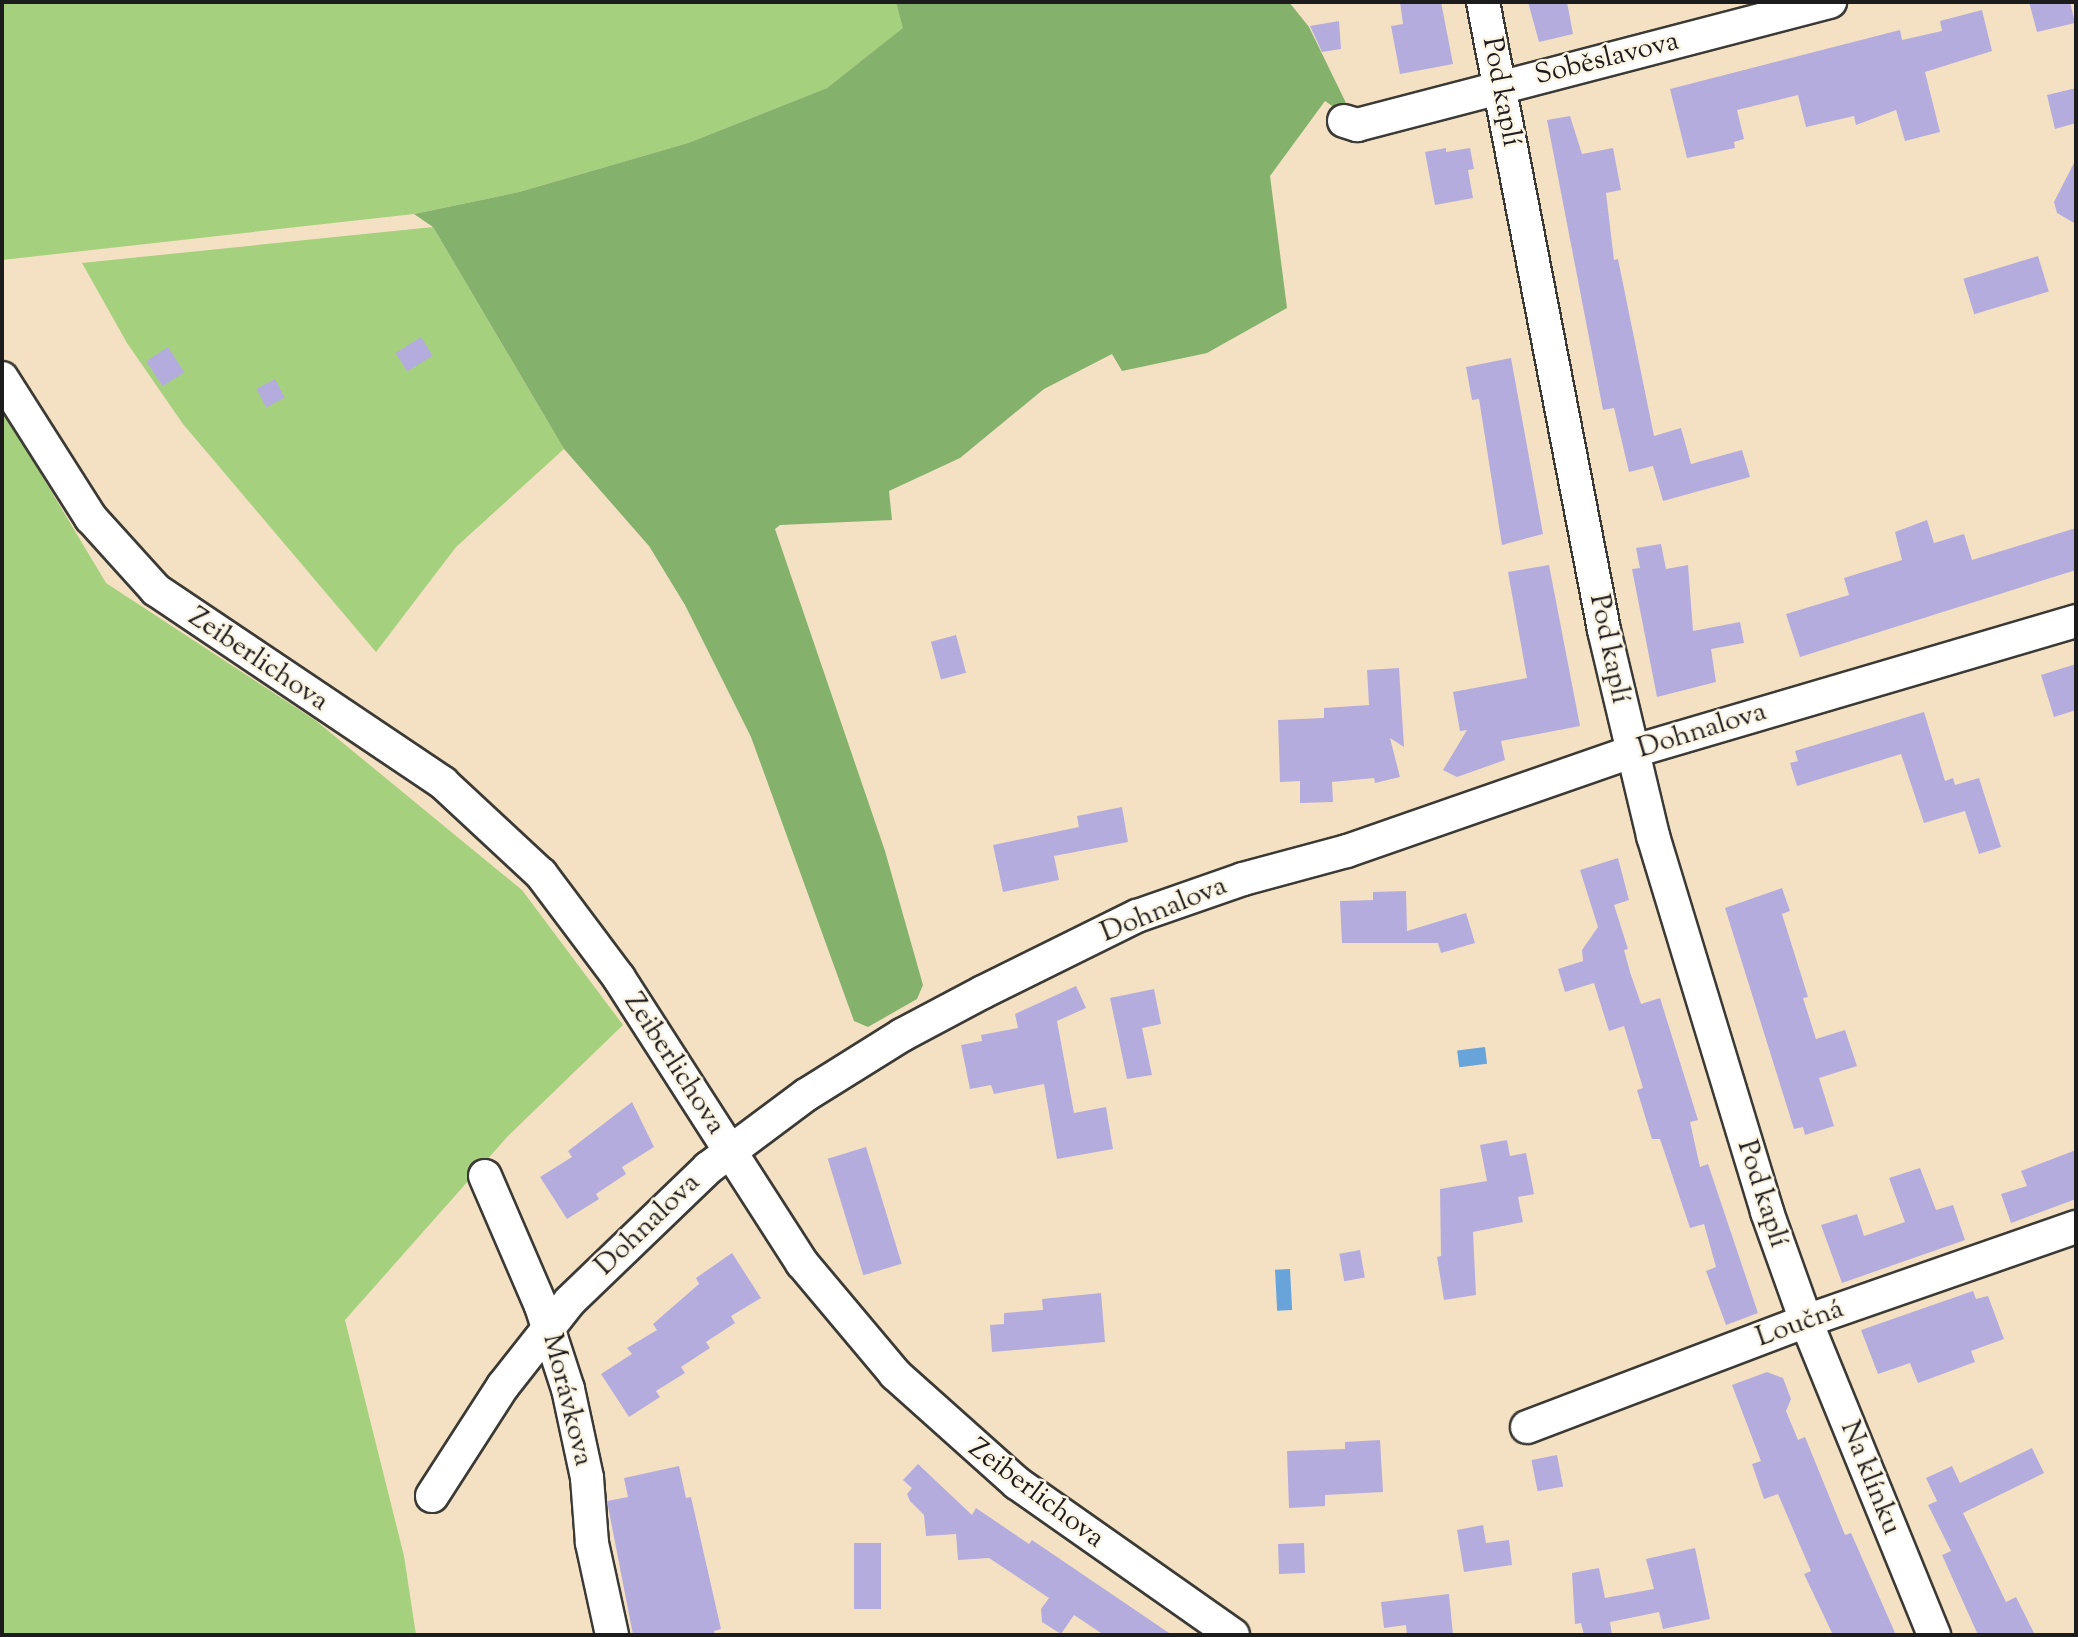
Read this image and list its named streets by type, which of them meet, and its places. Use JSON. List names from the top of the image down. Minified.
{"streets":{"street":["Soběslavova","Pod kaplí","Zeiberlichova","Dohnalova","Loučná","Morávkova","Na klínku"]},"crossings":[["Soběslavova","Pod kaplí"],["Pod kaplí","Dohnalova"],["Pod kaplí","Loučná"],["Pod kaplí","Na klínku"],["Zeiberlichova","Dohnalova"],["Dohnalova","Morávkova"],["Loučná","Na klínku"]]}
